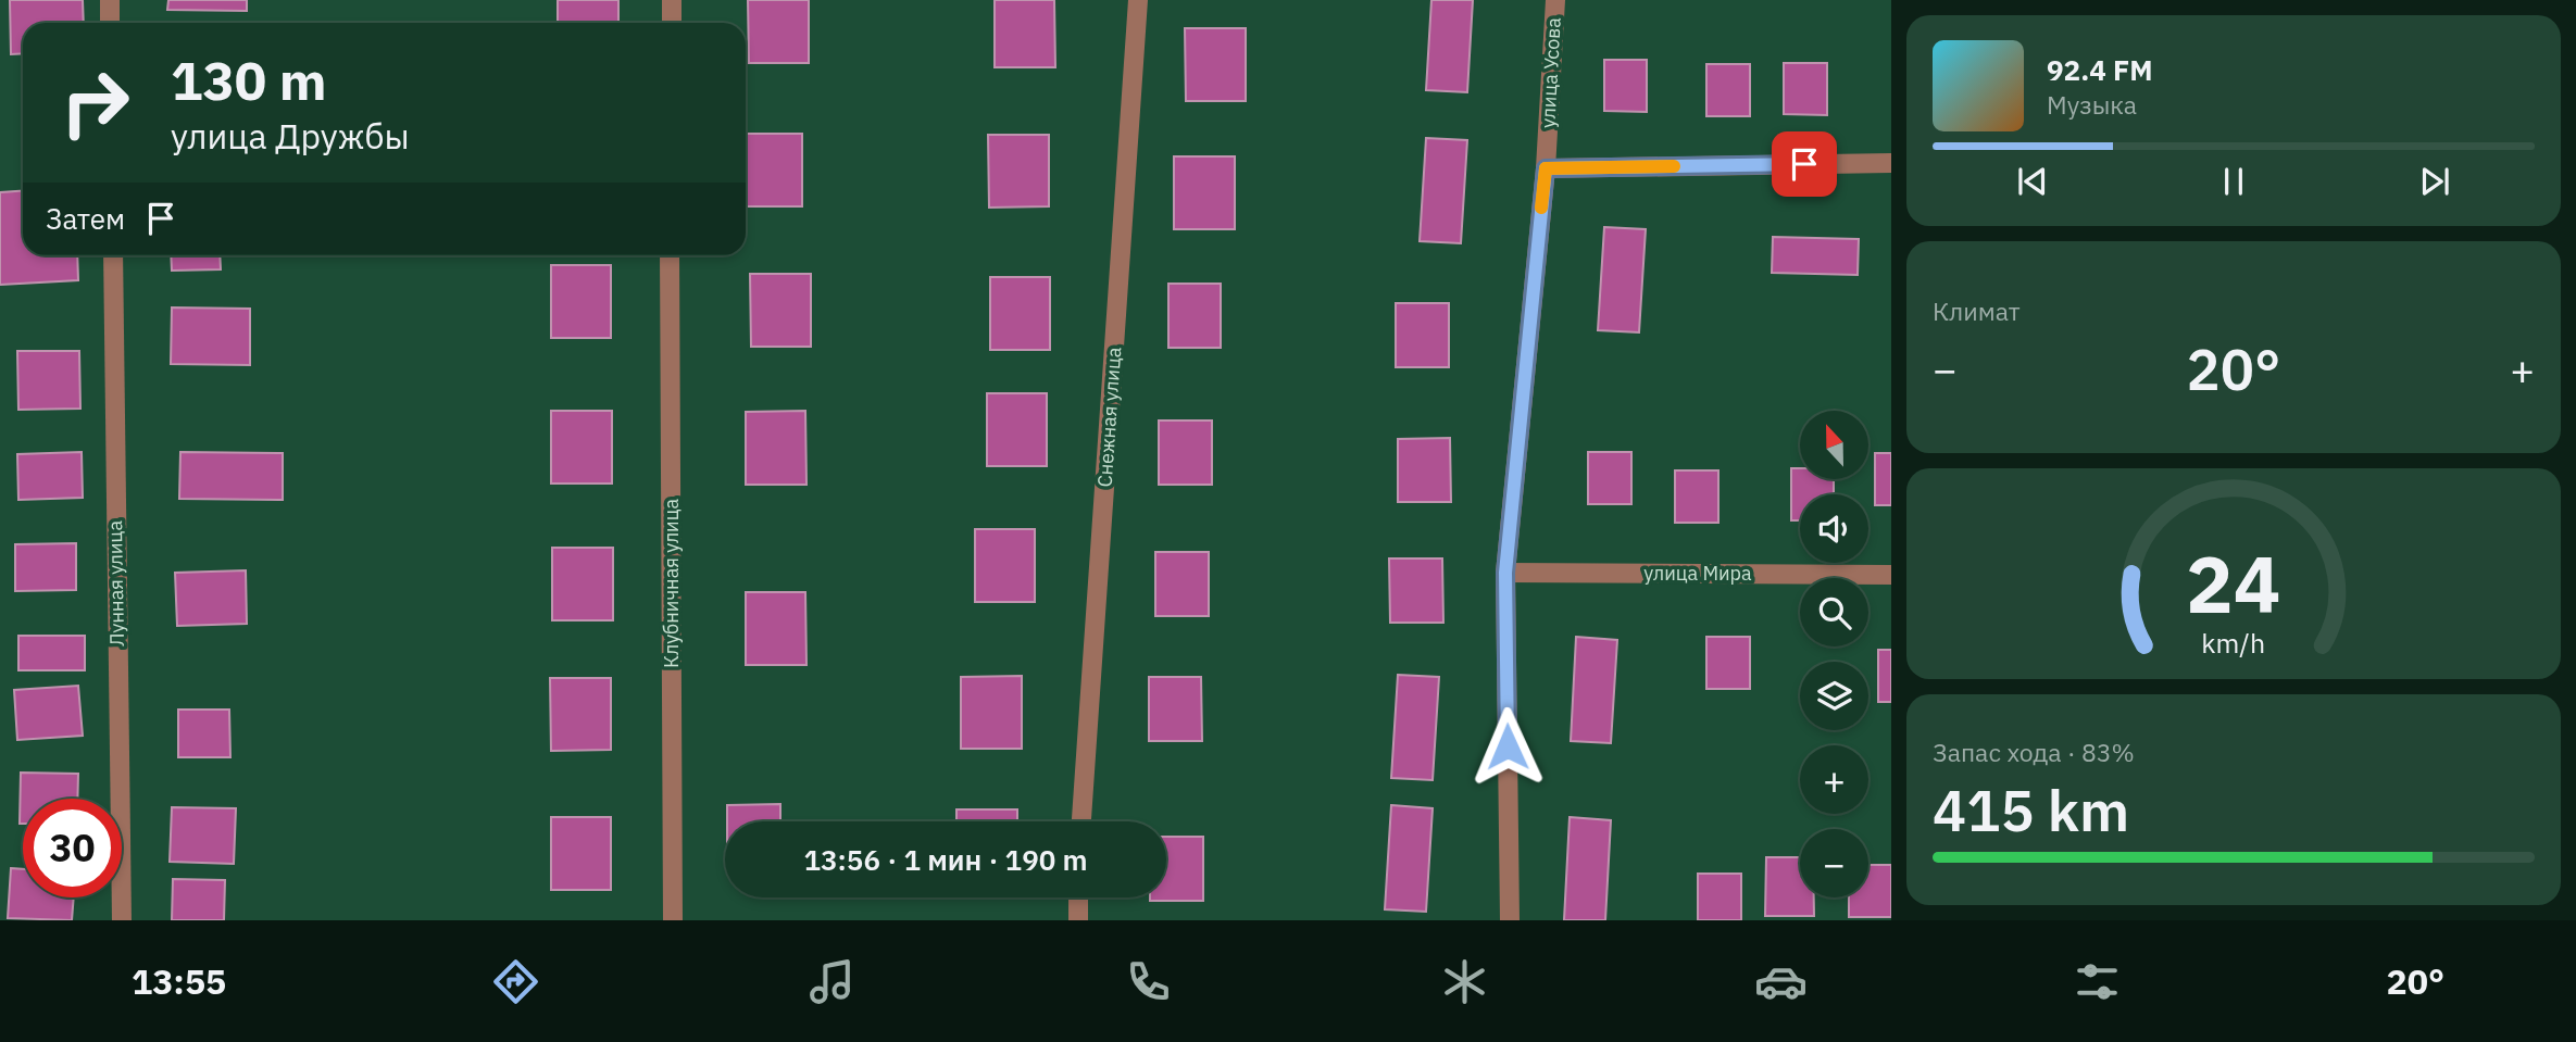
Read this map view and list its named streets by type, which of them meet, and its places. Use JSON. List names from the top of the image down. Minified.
{"streets":{"street":["улица Усова","Снежная улица","улица Мира","Лунная улица","Клубничная улица"]},"crossings":[["улица Усова","улица Мира"]],"north":"top","page":{"turn":["130 m","улица Дружбы"],"song":["92.4 FM","Музыка"],"then":"Затем","tile":["Климат",["Запас хода · 83%","415 km"]],"heat":["−","20°","+"],"map_buttons":["+","−"],"limit":"30","trip":"13:56 · 1 мин · 190 m","tabs":["13:55","20°"],"gauge":["24","km/h"]}}
